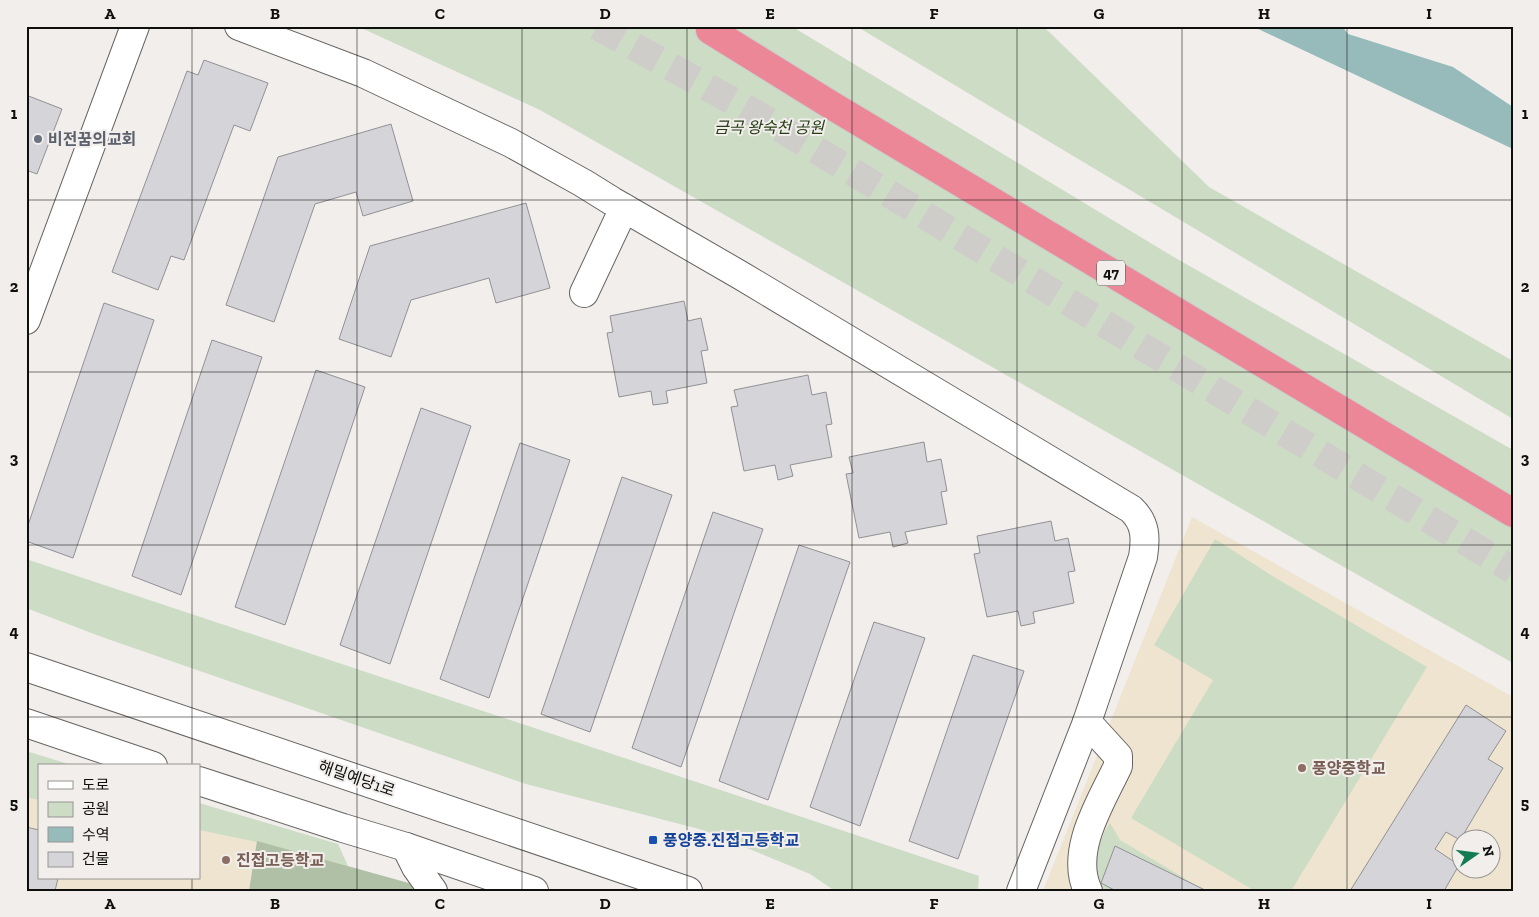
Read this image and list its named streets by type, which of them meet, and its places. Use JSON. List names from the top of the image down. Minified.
{"streets":{"highway":["47"],"street":["해밀예당1로"]},"parks":["금곡 왕숙천 공원"],"places":{"other":["비전꿈의교회","풍양중학교","진접고등학교"],"transit":["풍양중.진접고등학교"]},"legend":["도로","공원","수역","건물"],"north":"right","grid":{"columns":["A","B","C","D","E","F","G","H","I"],"rows":["1","2","3","4","5"]}}
